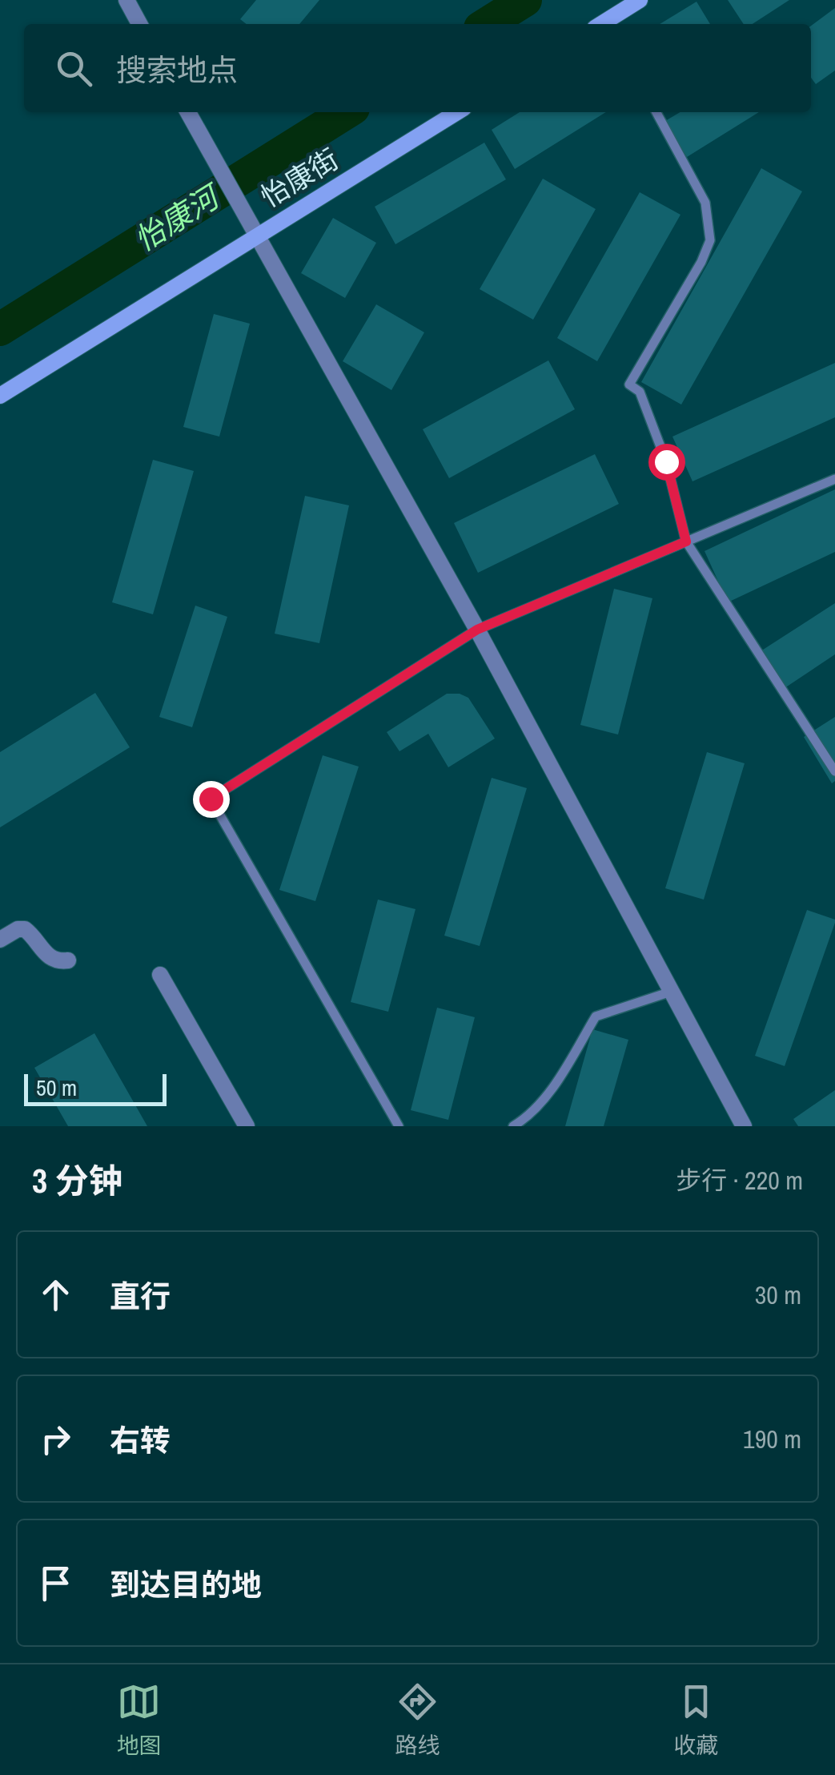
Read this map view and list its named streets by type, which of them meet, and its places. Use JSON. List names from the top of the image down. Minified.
{"streets":{"street":["怡康街"]},"water":["怡康河"],"scale_bar":"50 m","page":{"search":"搜索地点","scale":"50 m","heading":["3 分钟","步行 · 220 m"],"list":[["直行","30 m"],["右转","190 m"],"到达目的地"],"nav":["地图","路线","收藏"]}}
